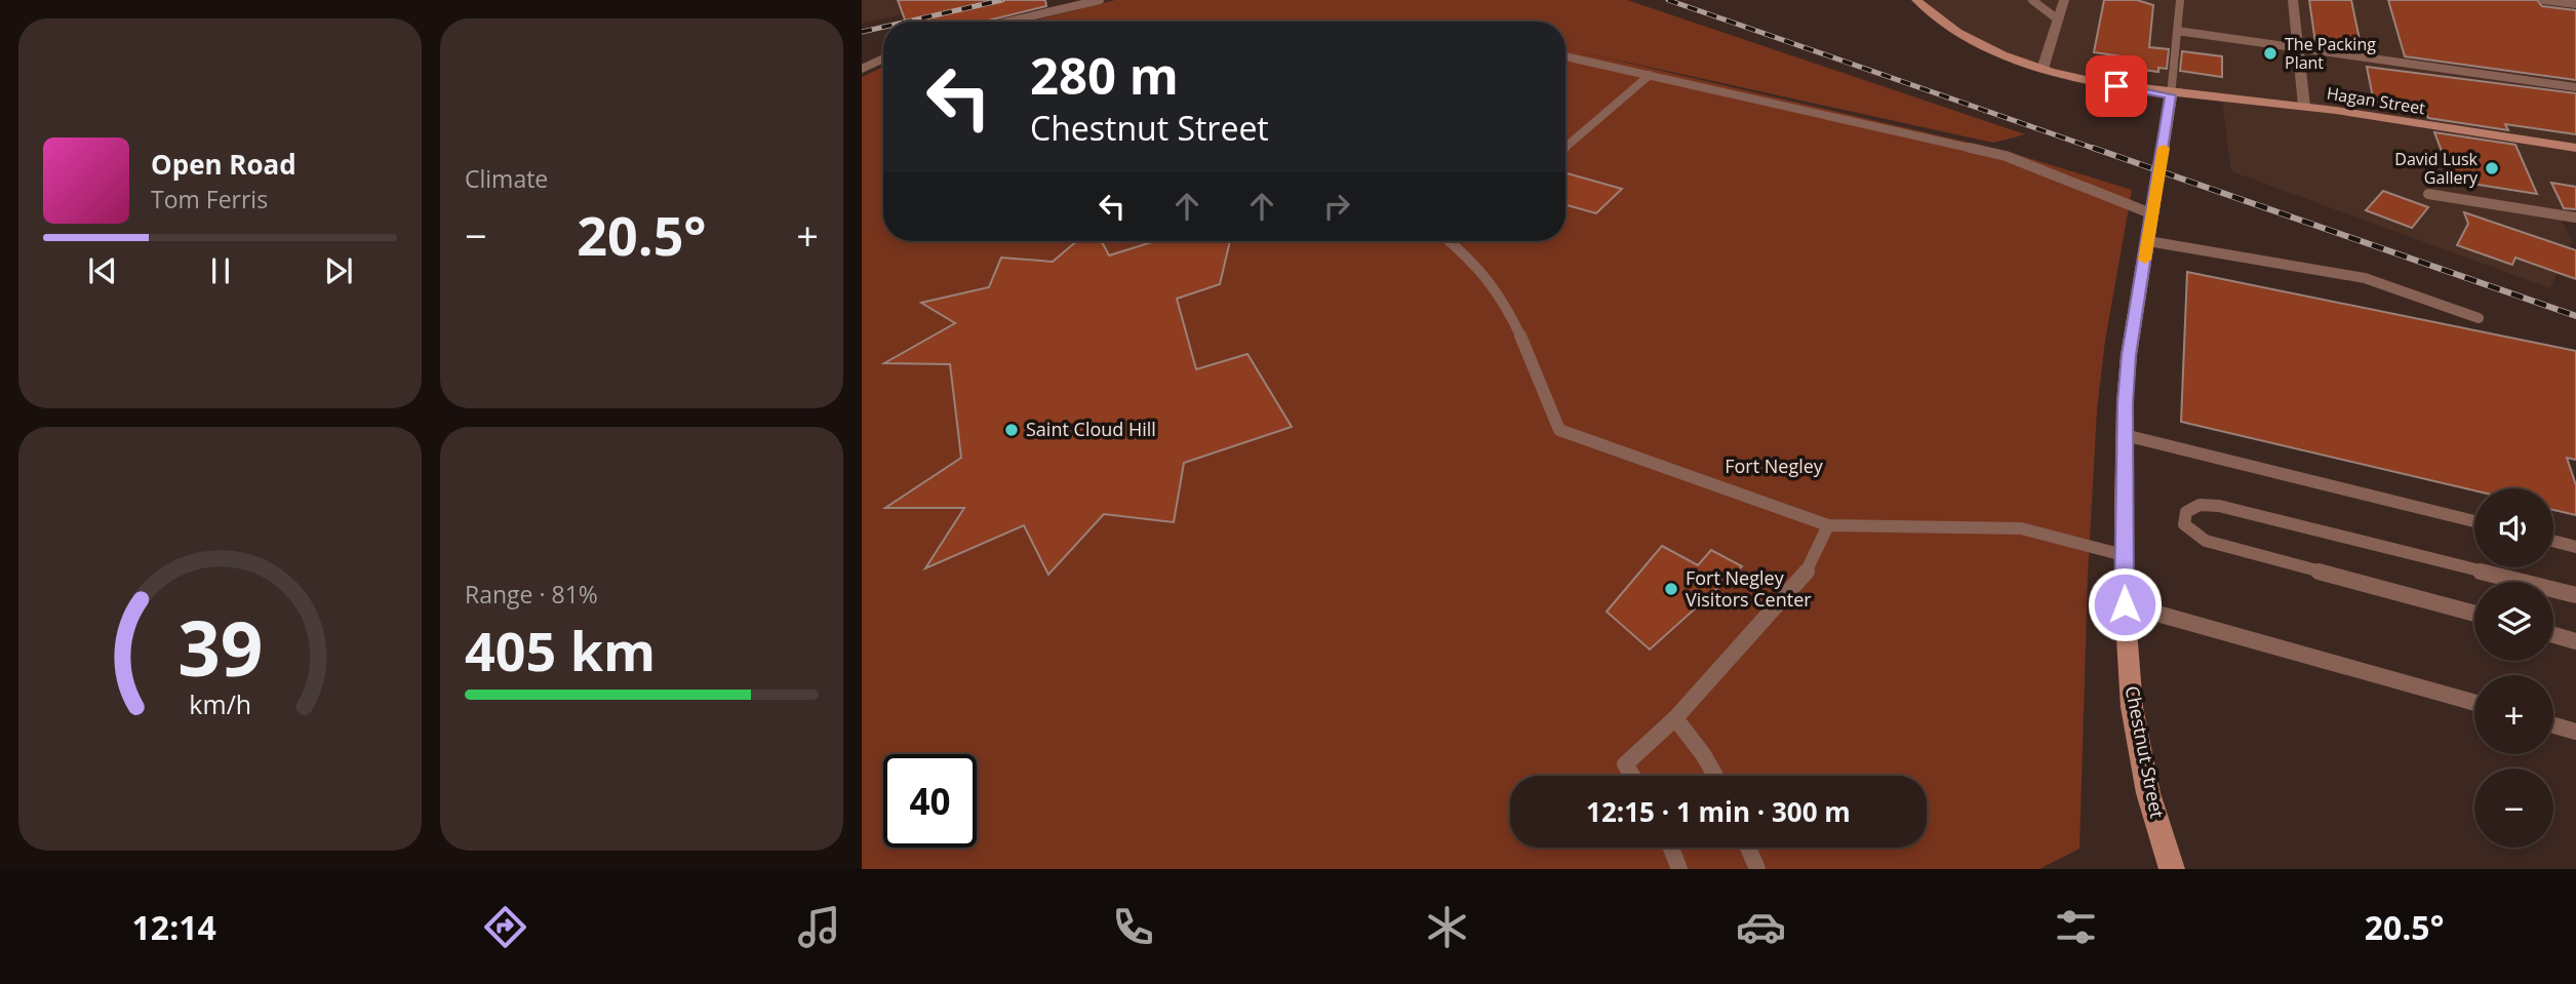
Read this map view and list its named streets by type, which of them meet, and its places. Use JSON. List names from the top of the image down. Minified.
{"streets":{"street":["Hagan Street","Chestnut Street"]},"crossings":[["Hagan Street","Chestnut Street"]],"parks":["Fort Negley"],"places":["The Packing Plant","David Lusk Gallery","Saint Cloud Hill","Fort Negley Visitors Center"],"page":{"tile":["Climate",["Range · 81%","405 km"]],"turn":["280 m","Chestnut Street"],"song":["Open Road","Tom Ferris"],"heat":["−","20.5°","+"],"map_buttons":["+","−"],"limit":"40","trip":"12:15 · 1 min · 300 m","tabs":["12:14","20.5°"],"gauge":["39","km/h"]}}
